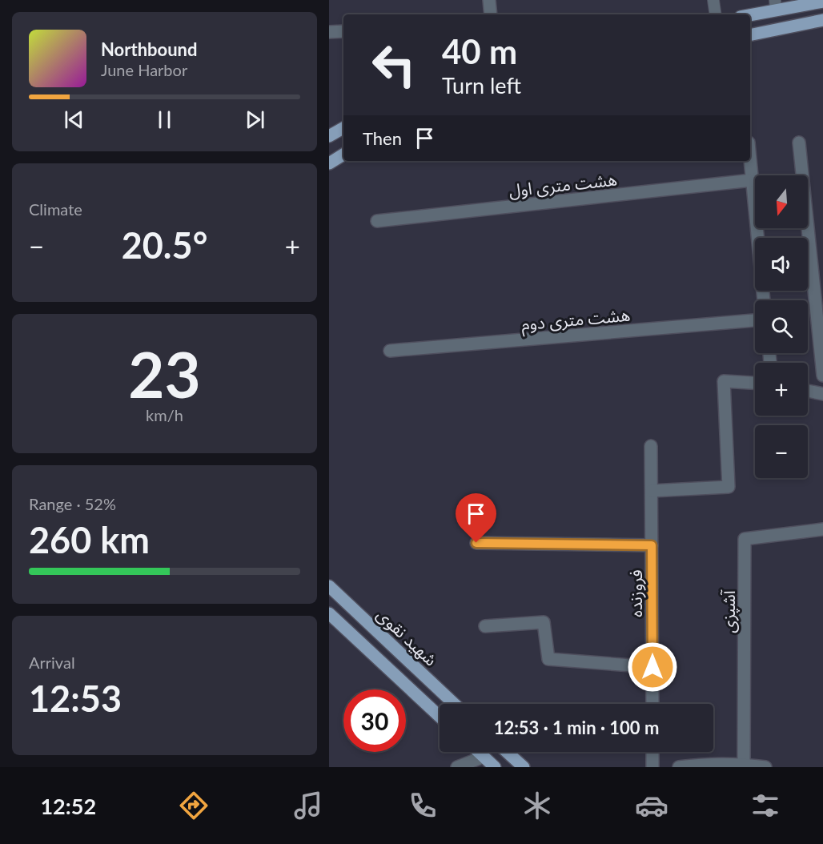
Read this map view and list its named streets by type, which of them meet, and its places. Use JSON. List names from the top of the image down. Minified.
{"streets":{"main road":["شهید نقوی"],"street":["هشت متری اول","هشت متری دوم","فروزنده","آشپزی"]},"north":"bottom","page":{"turn":["40 m","Turn left"],"song":["Northbound","June Harbor"],"then":"Then","tile":["Climate",["23","km/h"],["Range · 52%","260 km"],["Arrival","12:53"]],"map_buttons":["+","−"],"heat":["−","20.5°","+"],"limit":"30","trip":"12:53 · 1 min · 100 m","tabs":"12:52"}}
